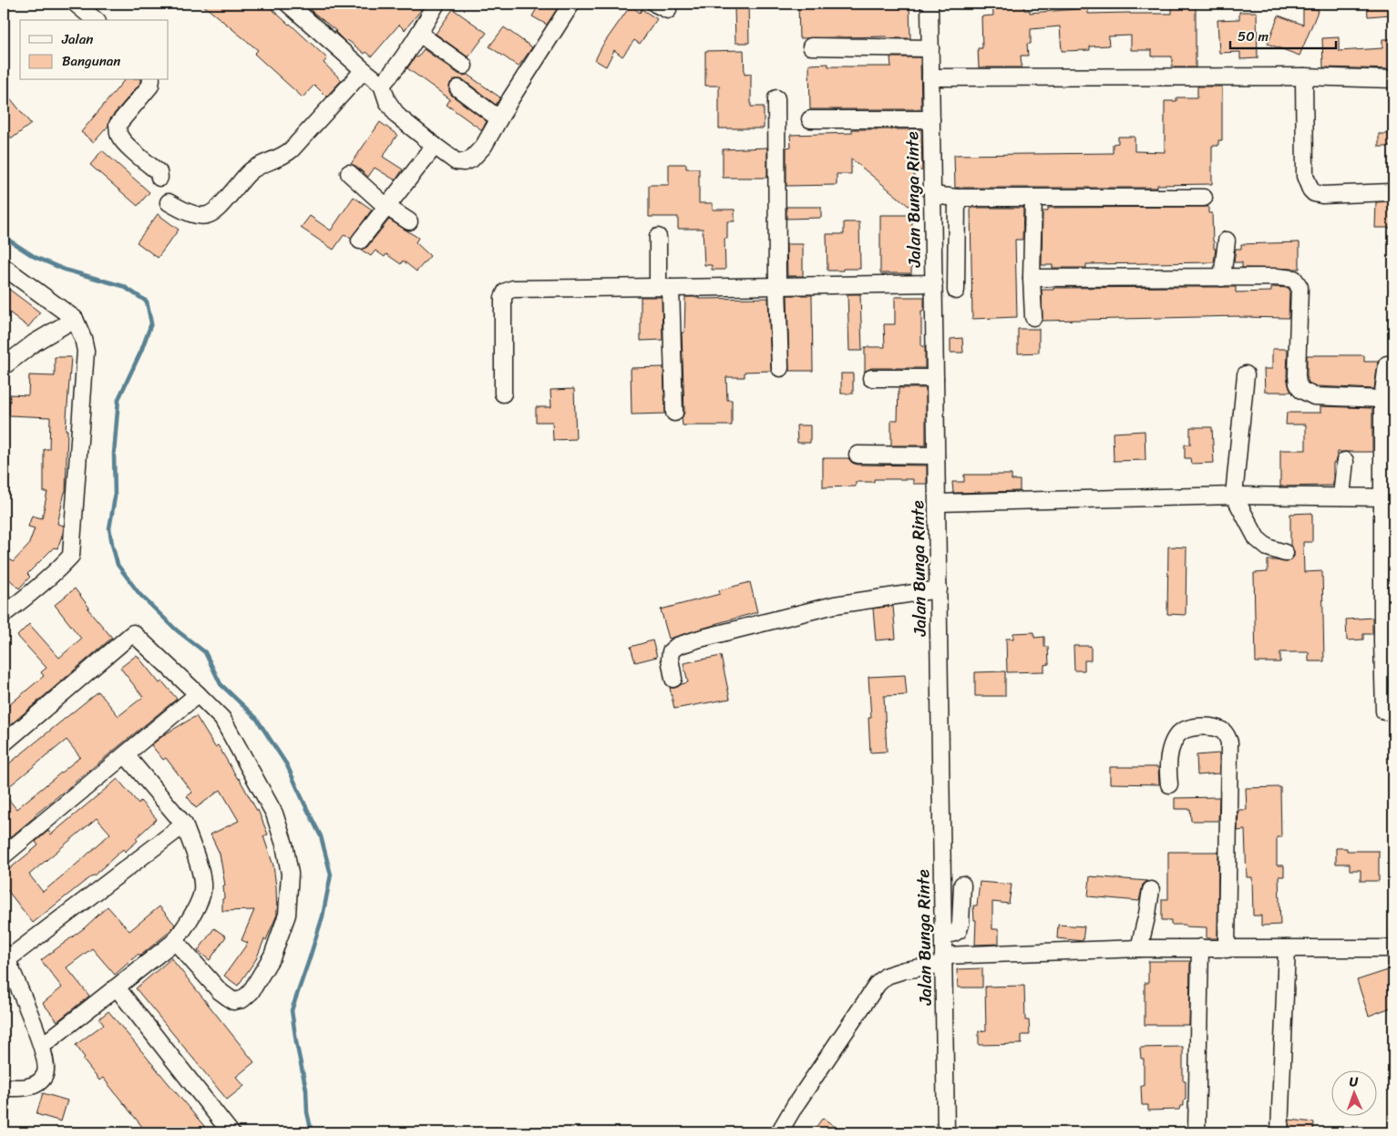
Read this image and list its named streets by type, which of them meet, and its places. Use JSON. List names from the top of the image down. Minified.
{"streets":{"street":["Jalan Bunga Rinte"]},"legend":["Jalan","Bangunan"],"scale_bar":"50 m","north":"top"}
